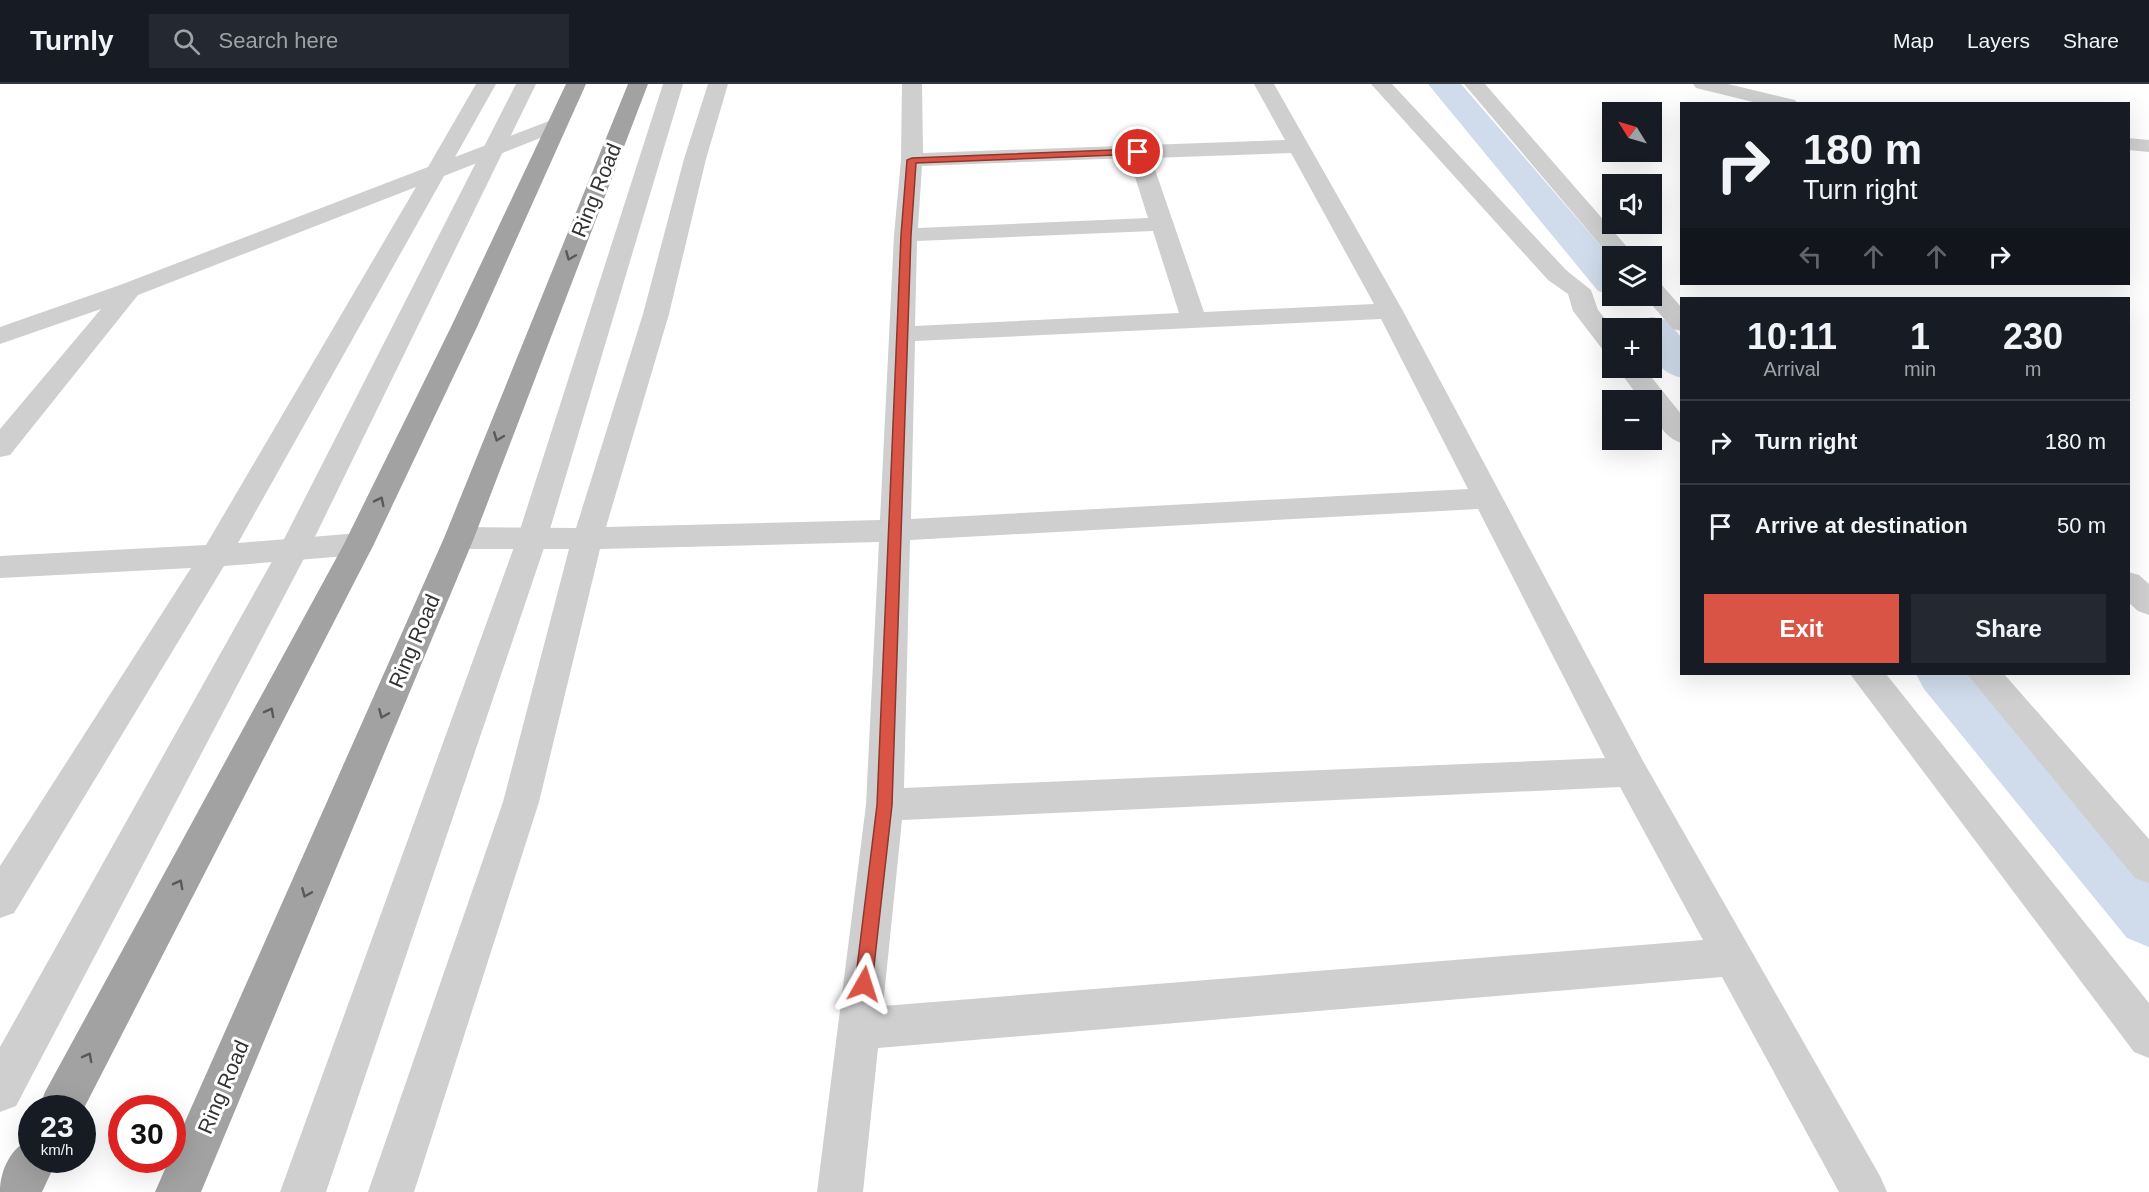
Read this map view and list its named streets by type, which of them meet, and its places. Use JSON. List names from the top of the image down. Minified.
{"streets":{"highway":["Ring Road"]},"north":"top left","page":{"header":"Turnly","search":"Search here","nav":["Map","Layers","Share"],"map_buttons":["+","−"],"turn":["180 m","Turn right"],"eta":["10:11","Arrival","1","min","230","m"],"list":[{"name":"Turn right","value":"180 m"},{"name":"Arrive at destination","value":"50 m"}],"buttons":["Exit","Share"],"speed":"23 km/h","limit":"30"}}
